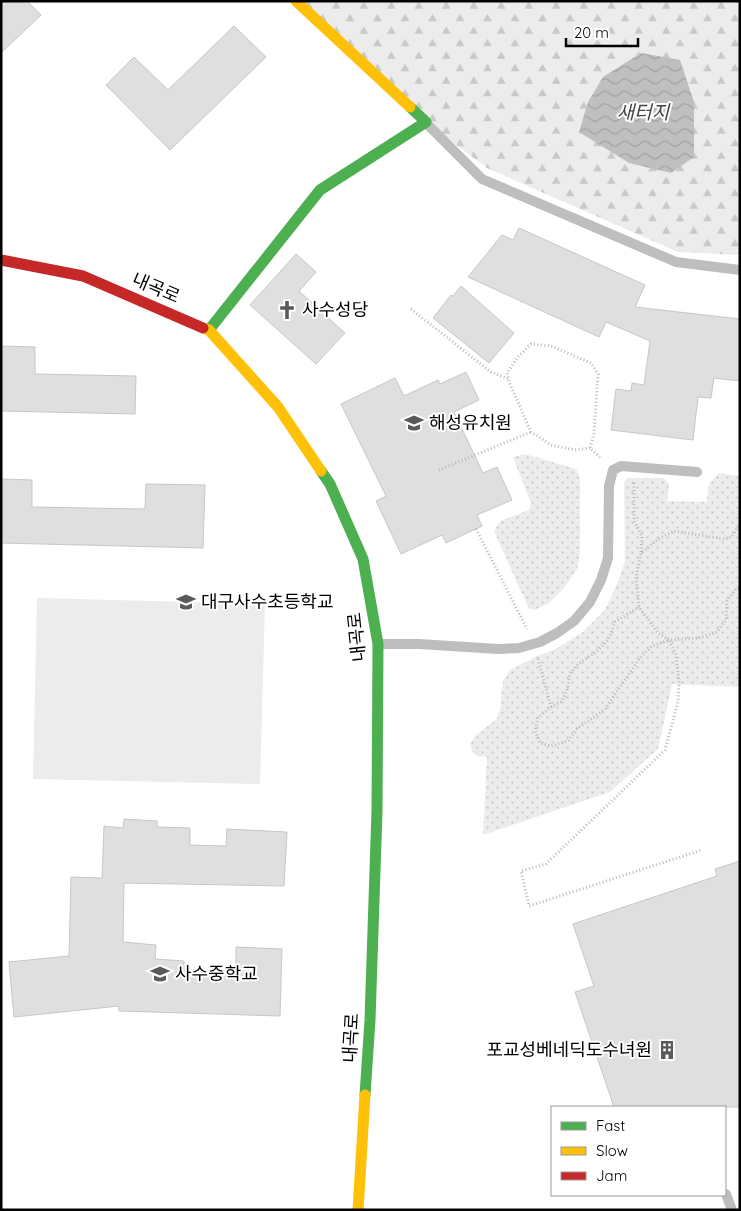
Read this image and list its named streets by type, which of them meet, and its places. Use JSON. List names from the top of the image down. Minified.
{"streets":{"main road":["내곡로"]},"water":["새터지"],"places":{"church":["사수성당"],"school or university":["해성유치원","대구사수초등학교","사수중학교"],"building":["포교성베네딕도수녀원"]},"legend":["Fast","Slow","Jam"],"scale_bar":"20 m"}
